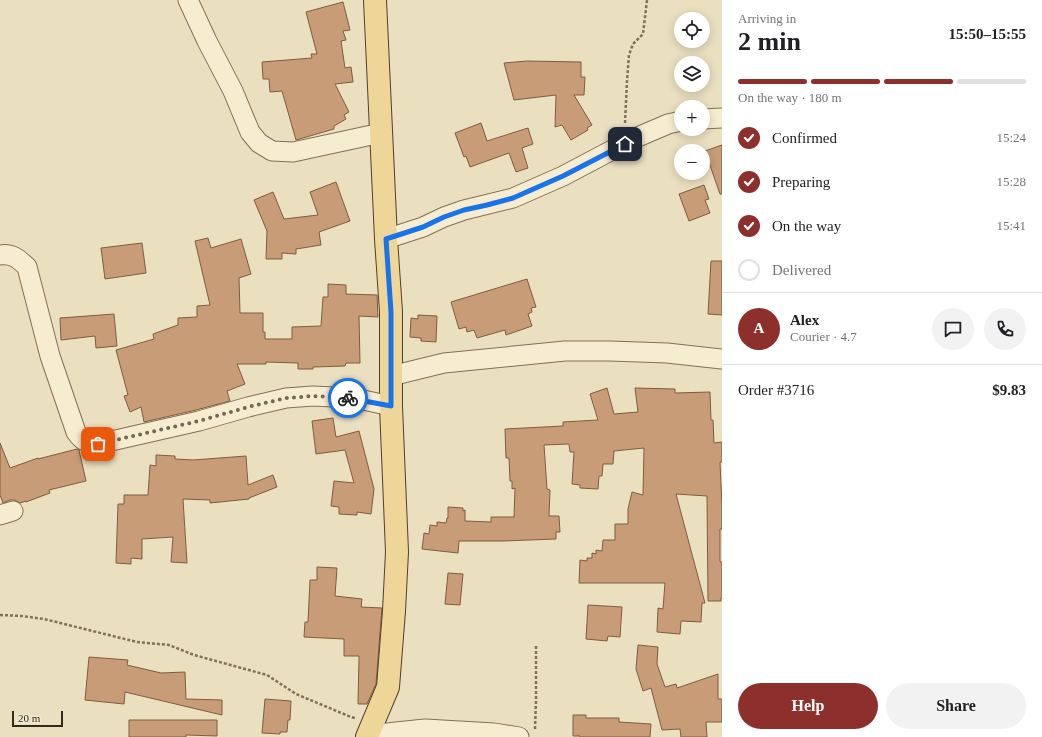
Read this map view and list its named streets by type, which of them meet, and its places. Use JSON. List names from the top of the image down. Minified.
{"scale_bar":"20 m","page":{"heading":["2 min","Arriving in","15:50–15:55"],"panel":["Alex","Courier · 4.7","Order #3716","$9.83"],"map_buttons":["+","−"],"bar":"On the way · 180 m","list":[["Confirmed","15:24"],["Preparing","15:28"],["On the way","15:41"],"Delivered"],"round":"A","buttons":["Help","Share"],"scale":"20 m"}}
